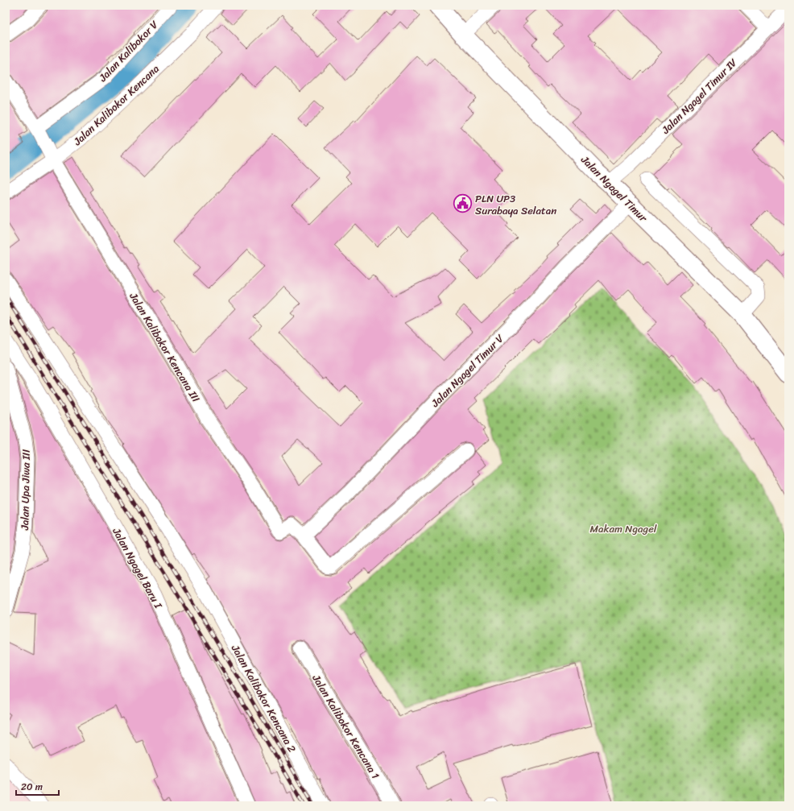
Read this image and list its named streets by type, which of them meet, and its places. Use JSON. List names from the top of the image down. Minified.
{"streets":{"street":["Jalan Kalibokor V","Jalan Ngagel Timur IV","Jalan Kalibokor Kencana","Jalan Ngagel Timur","Jalan Kalibokor Kencana III","Jalan Ngagel Timur V","Jalan Upa Jiwa III","Jalan Ngagel Baru I","Jalan Kalibokor Kencana 2","Jalan Kalibokor Kencana 1"]},"crossings":[["Jalan Kalibokor V","Jalan Kalibokor Kencana III"],["Jalan Ngagel Timur IV","Jalan Ngagel Timur"],["Jalan Kalibokor Kencana","Jalan Kalibokor Kencana III"],["Jalan Ngagel Timur","Jalan Ngagel Timur V"],["Jalan Kalibokor Kencana III","Jalan Ngagel Timur V"]],"parks":["Makam Ngagel"],"places":{"public building":["PLN UP3 Surabaya Selatan"]},"scale_bar":"20 m"}
